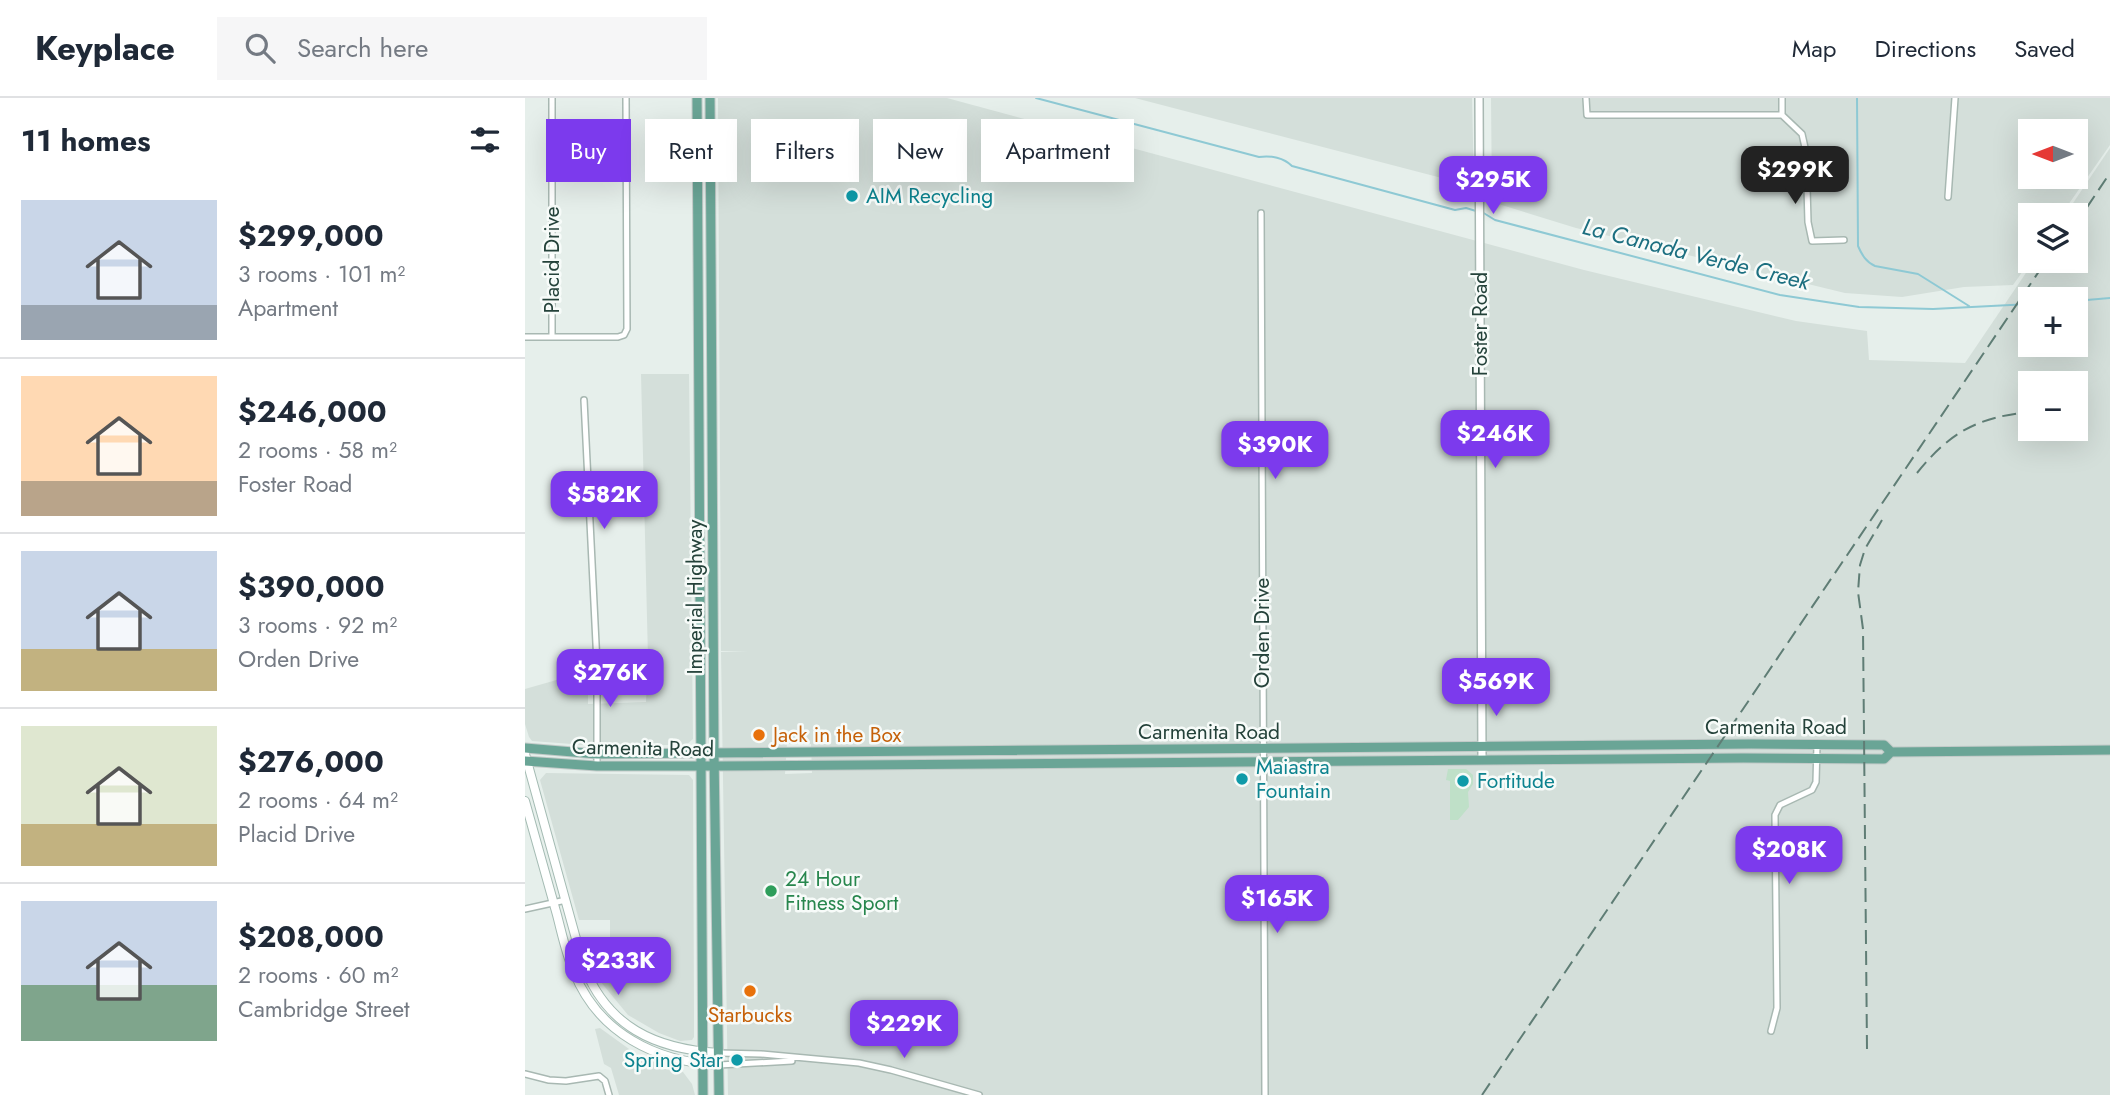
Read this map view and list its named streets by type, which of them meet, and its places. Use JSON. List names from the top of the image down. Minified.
{"streets":{"main road":["Imperial Highway","Carmenita Road"],"street":["Placid Drive","Foster Road","Orden Drive"]},"crossings":[["Foster Road","Carmenita Road"],["Imperial Highway","Carmenita Road"],["Orden Drive","Carmenita Road"]],"water":["La Canada Verde Creek"],"places":["AIM Recycling","Jack in the Box","Maiastra Fountain","Fortitude","24 Hour Fitness Sport","Starbucks","Spring Star"],"north":"left","page":{"header":"Keyplace","search":"Search here","nav":["Map","Directions","Saved"],"heading":"11 homes","map_buttons":["+","−"],"chip":["Buy","Rent","Filters","New","Apartment"],"price":["$299K","$295K","$246K","$390K","$582K","$276K","$569K","$208K","$165K","$233K","$229K"],"list":[{"name":"$299,000","note":"3 rooms · 101 m² · Apartment"},{"name":"$246,000","note":"2 rooms · 58 m² · Foster Road"},{"name":"$390,000","note":"3 rooms · 92 m² · Orden Drive"},{"name":"$276,000","note":"2 rooms · 64 m² · Placid Drive"},{"name":"$208,000","note":"2 rooms · 60 m² · Cambridge Street"}]}}
